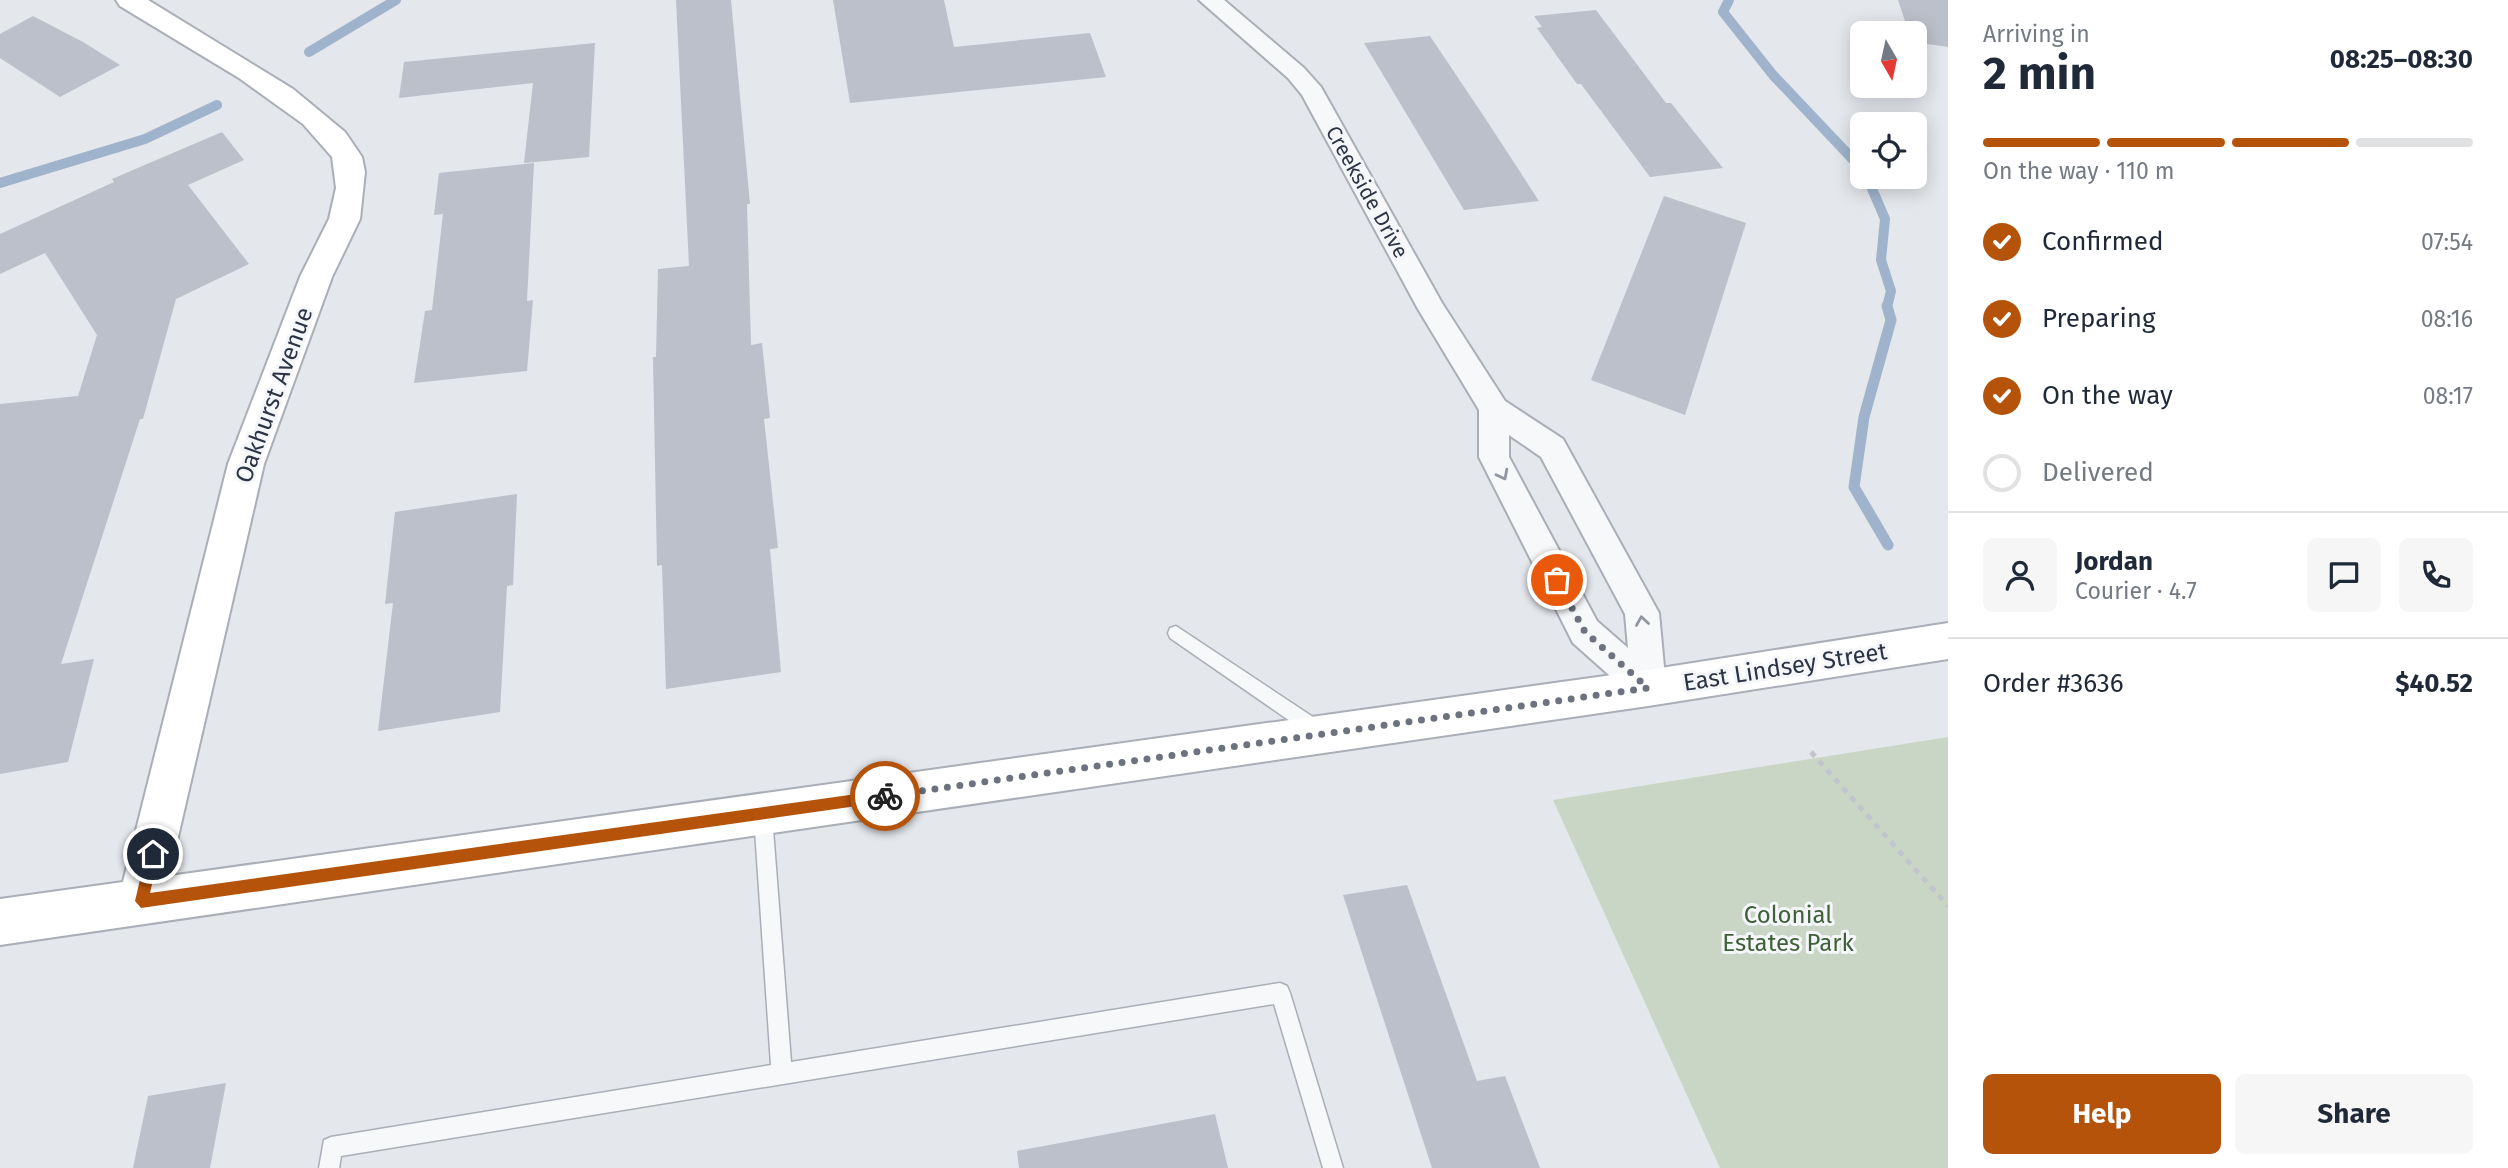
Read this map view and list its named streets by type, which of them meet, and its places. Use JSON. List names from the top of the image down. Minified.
{"streets":{"street":["Creekside Drive","Oakhurst Avenue","East Lindsey Street"]},"crossings":[["Creekside Drive","East Lindsey Street"],["Oakhurst Avenue","East Lindsey Street"]],"parks":["Colonial Estates Park"],"north":"bottom","page":{"heading":["2 min","Arriving in","08:25–08:30"],"panel":["Jordan","Courier · 4.7","Order #3636","$40.52"],"bar":"On the way · 110 m","list":[["Confirmed","07:54"],["Preparing","08:16"],["On the way","08:17"],"Delivered"],"buttons":["Help","Share"]}}
